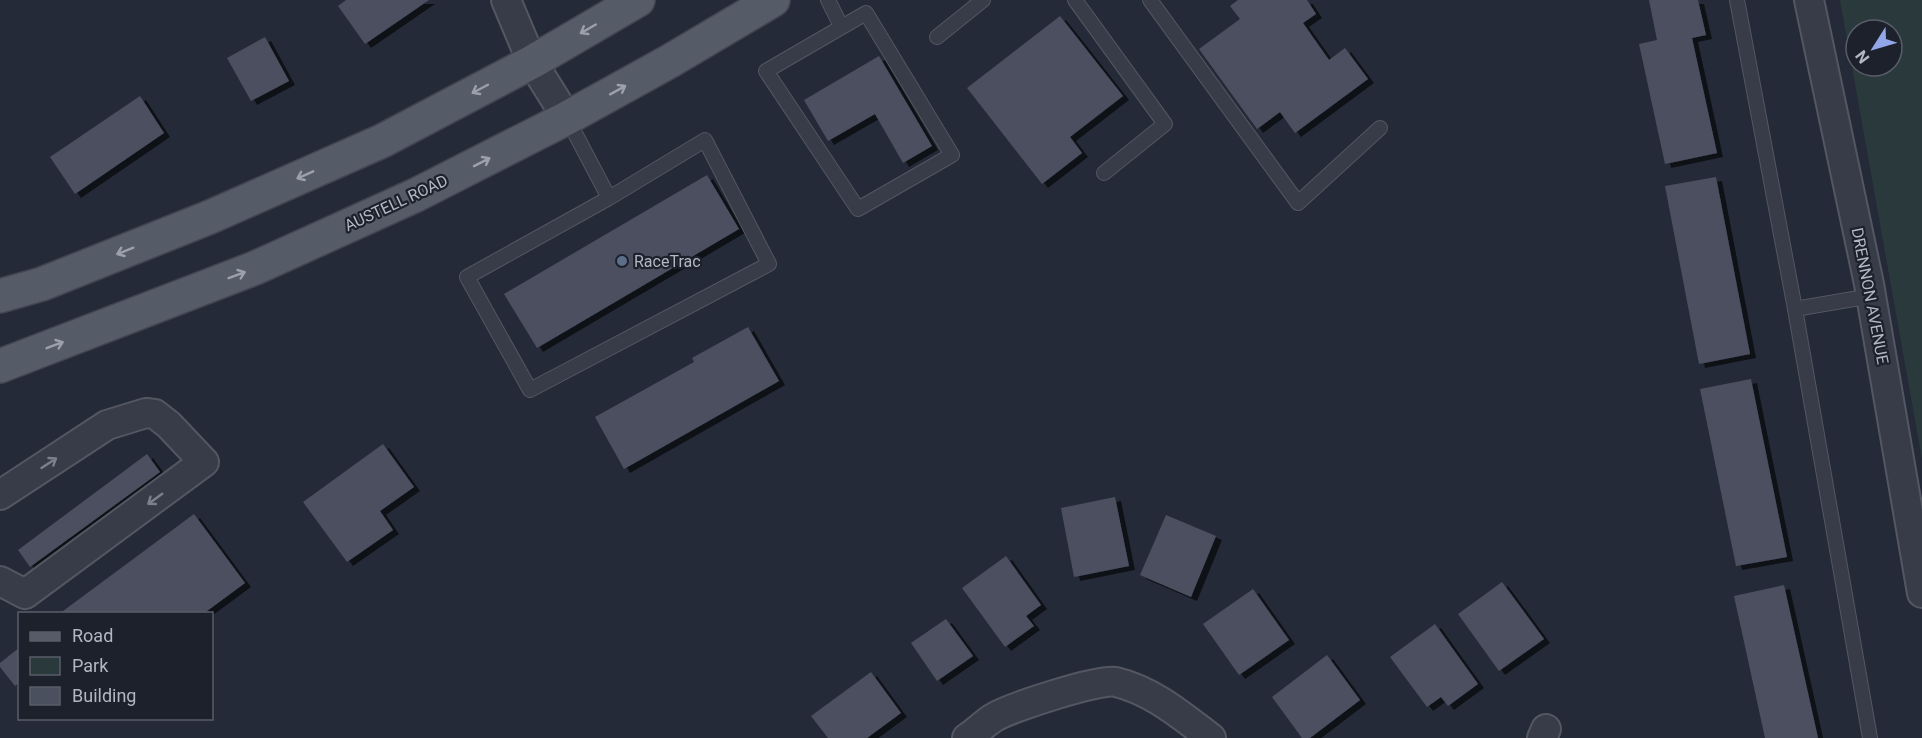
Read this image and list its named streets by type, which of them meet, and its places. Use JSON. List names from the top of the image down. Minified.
{"streets":{"main road":["AUSTELL ROAD"],"street":["DRENNON AVENUE"]},"places":["RaceTrac"],"legend":["Road","Park","Building"],"north":"bottom left"}
